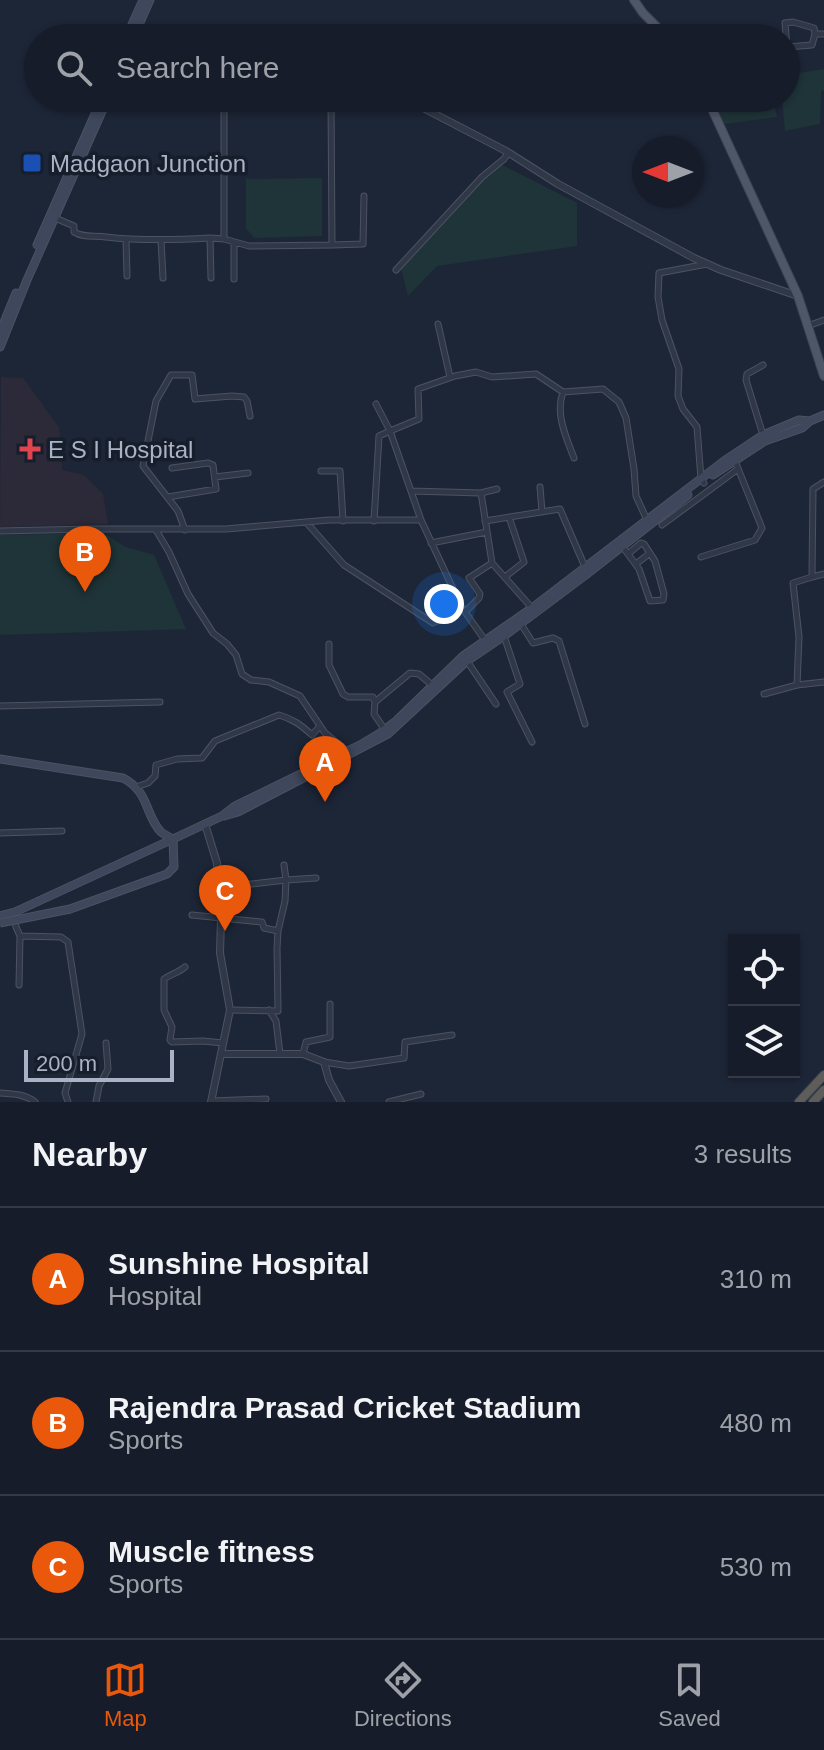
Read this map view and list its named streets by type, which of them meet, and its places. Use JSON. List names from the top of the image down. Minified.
{"places":{"transit":["Madgaon Junction"],"health":["E S I Hospital"]},"scale_bar":"200 m","north":"left","page":{"search":"Search here","pins":["B","A","C"],"scale":"200 m","heading":["Nearby","3 results"],"list":[{"mark":"A","name":"Sunshine Hospital","note":"Hospital","value":"310 m"},{"mark":"B","name":"Rajendra Prasad Cricket Stadium","note":"Sports","value":"480 m"},{"mark":"C","name":"Muscle fitness","note":"Sports","value":"530 m"}],"nav":["Map","Directions","Saved"]}}
